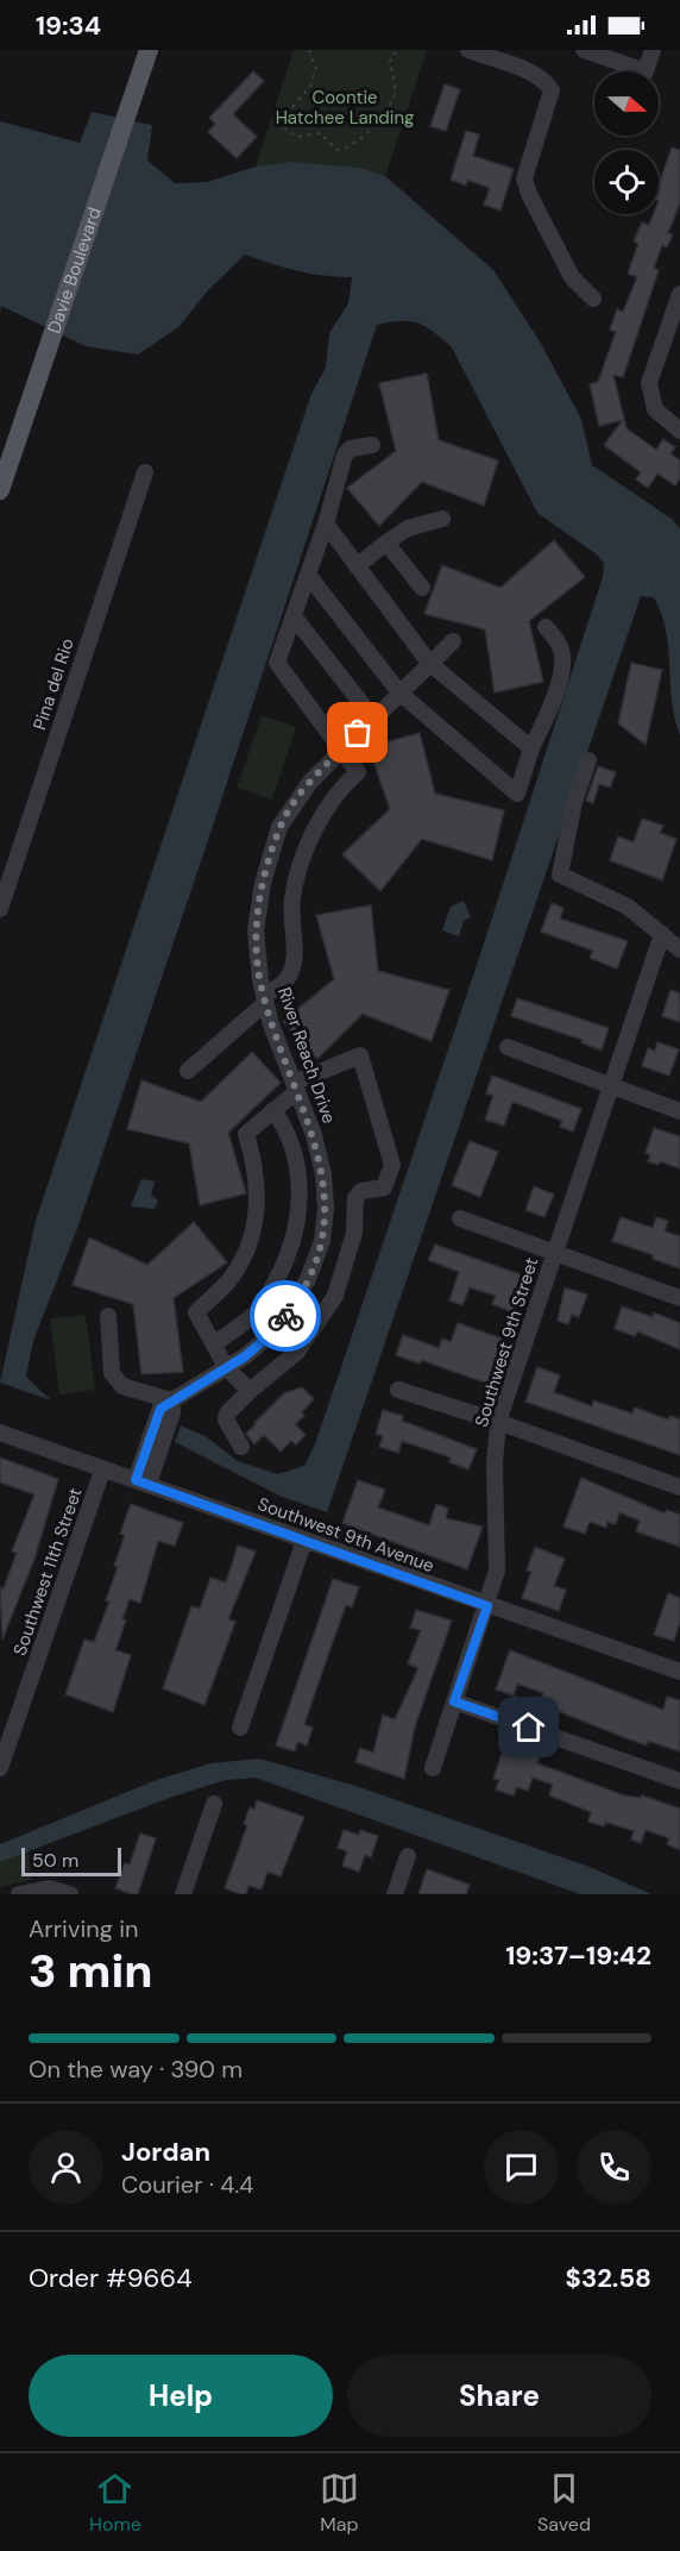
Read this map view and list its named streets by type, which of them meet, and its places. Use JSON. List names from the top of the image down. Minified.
{"streets":{"main road":["Davie Boulevard"],"street":["Pina del Rio","River Reach Drive","Southwest 9th Street","Southwest 9th Avenue","Southwest 11th Street"]},"crossings":[["Southwest 9th Street","Southwest 9th Avenue"],["Southwest 9th Avenue","Southwest 11th Street"]],"parks":["Coontie Hatchee Landing"],"scale_bar":"50 m","north":"right","page":{"status":"19:34","scale":"50 m","heading":["3 min","Arriving in","19:37–19:42"],"panel":["Jordan","Courier · 4.4","Order #9664","$32.58"],"bar":"On the way · 390 m","buttons":["Help","Share"],"tabs":["Home","Map","Saved"]}}
